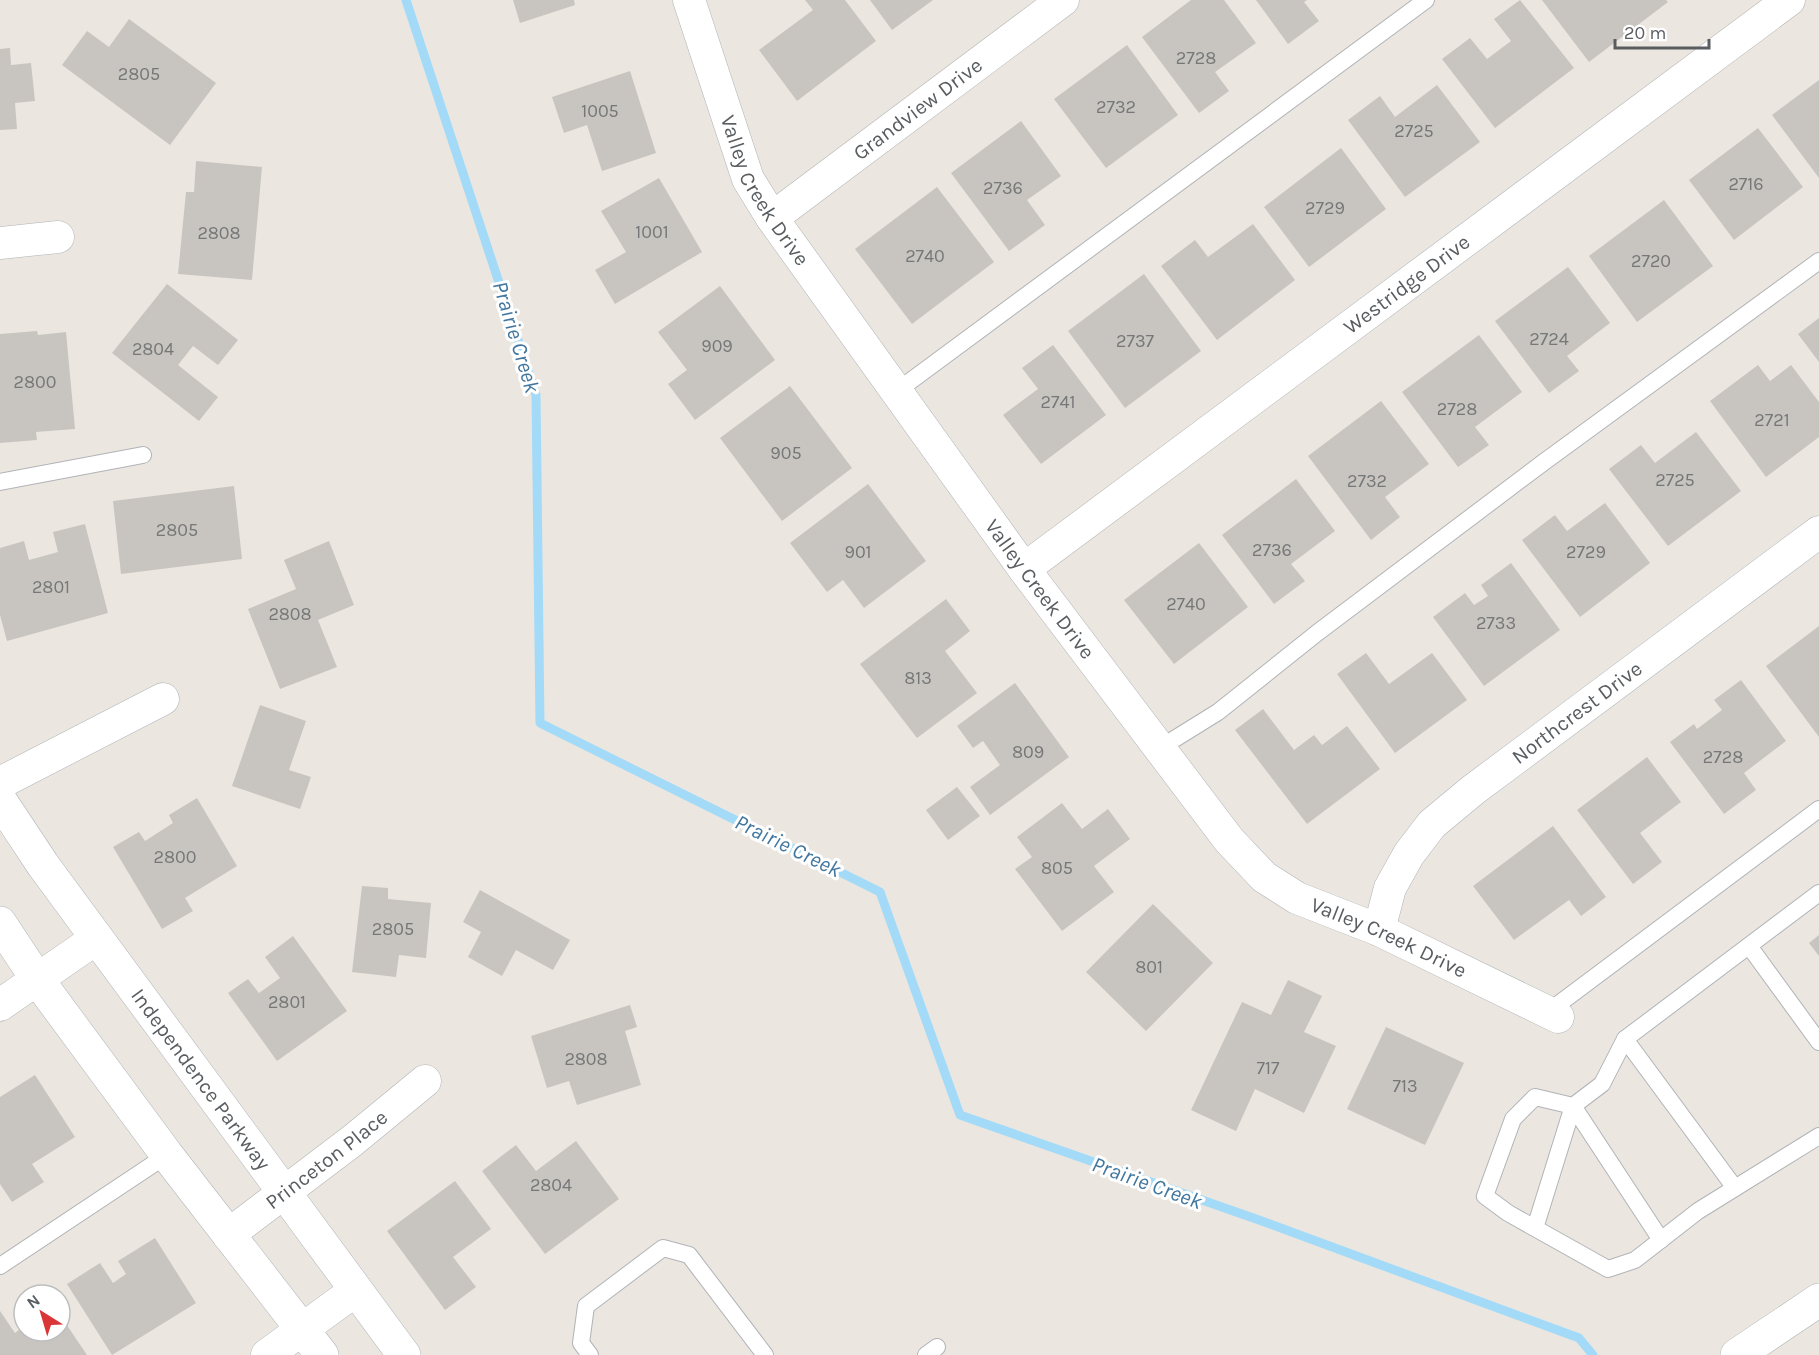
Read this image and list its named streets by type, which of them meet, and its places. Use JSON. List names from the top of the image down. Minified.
{"streets":{"main road":["Independence Parkway"],"street":["Grandview Drive","Valley Creek Drive","Westridge Drive","Northcrest Drive","Princeton Place"]},"crossings":[["Grandview Drive","Valley Creek Drive"],["Valley Creek Drive","Westridge Drive"],["Valley Creek Drive","Northcrest Drive"],["Independence Parkway","Princeton Place"]],"water":["Prairie Creek"],"house_numbers":["2728","2805","2732","1005","2725","2716","2736","2729","1001","2808","2740","2720","2724","2737","909","2804","2800","2741","2728","2721","905","2725","2732","2805","2736","901","2729","2801","2740","2808","2733","813","809","2728","2800","805","2805","801","2801","2808","717","713","2804"],"scale_bar":"20 m","north":"top left"}
